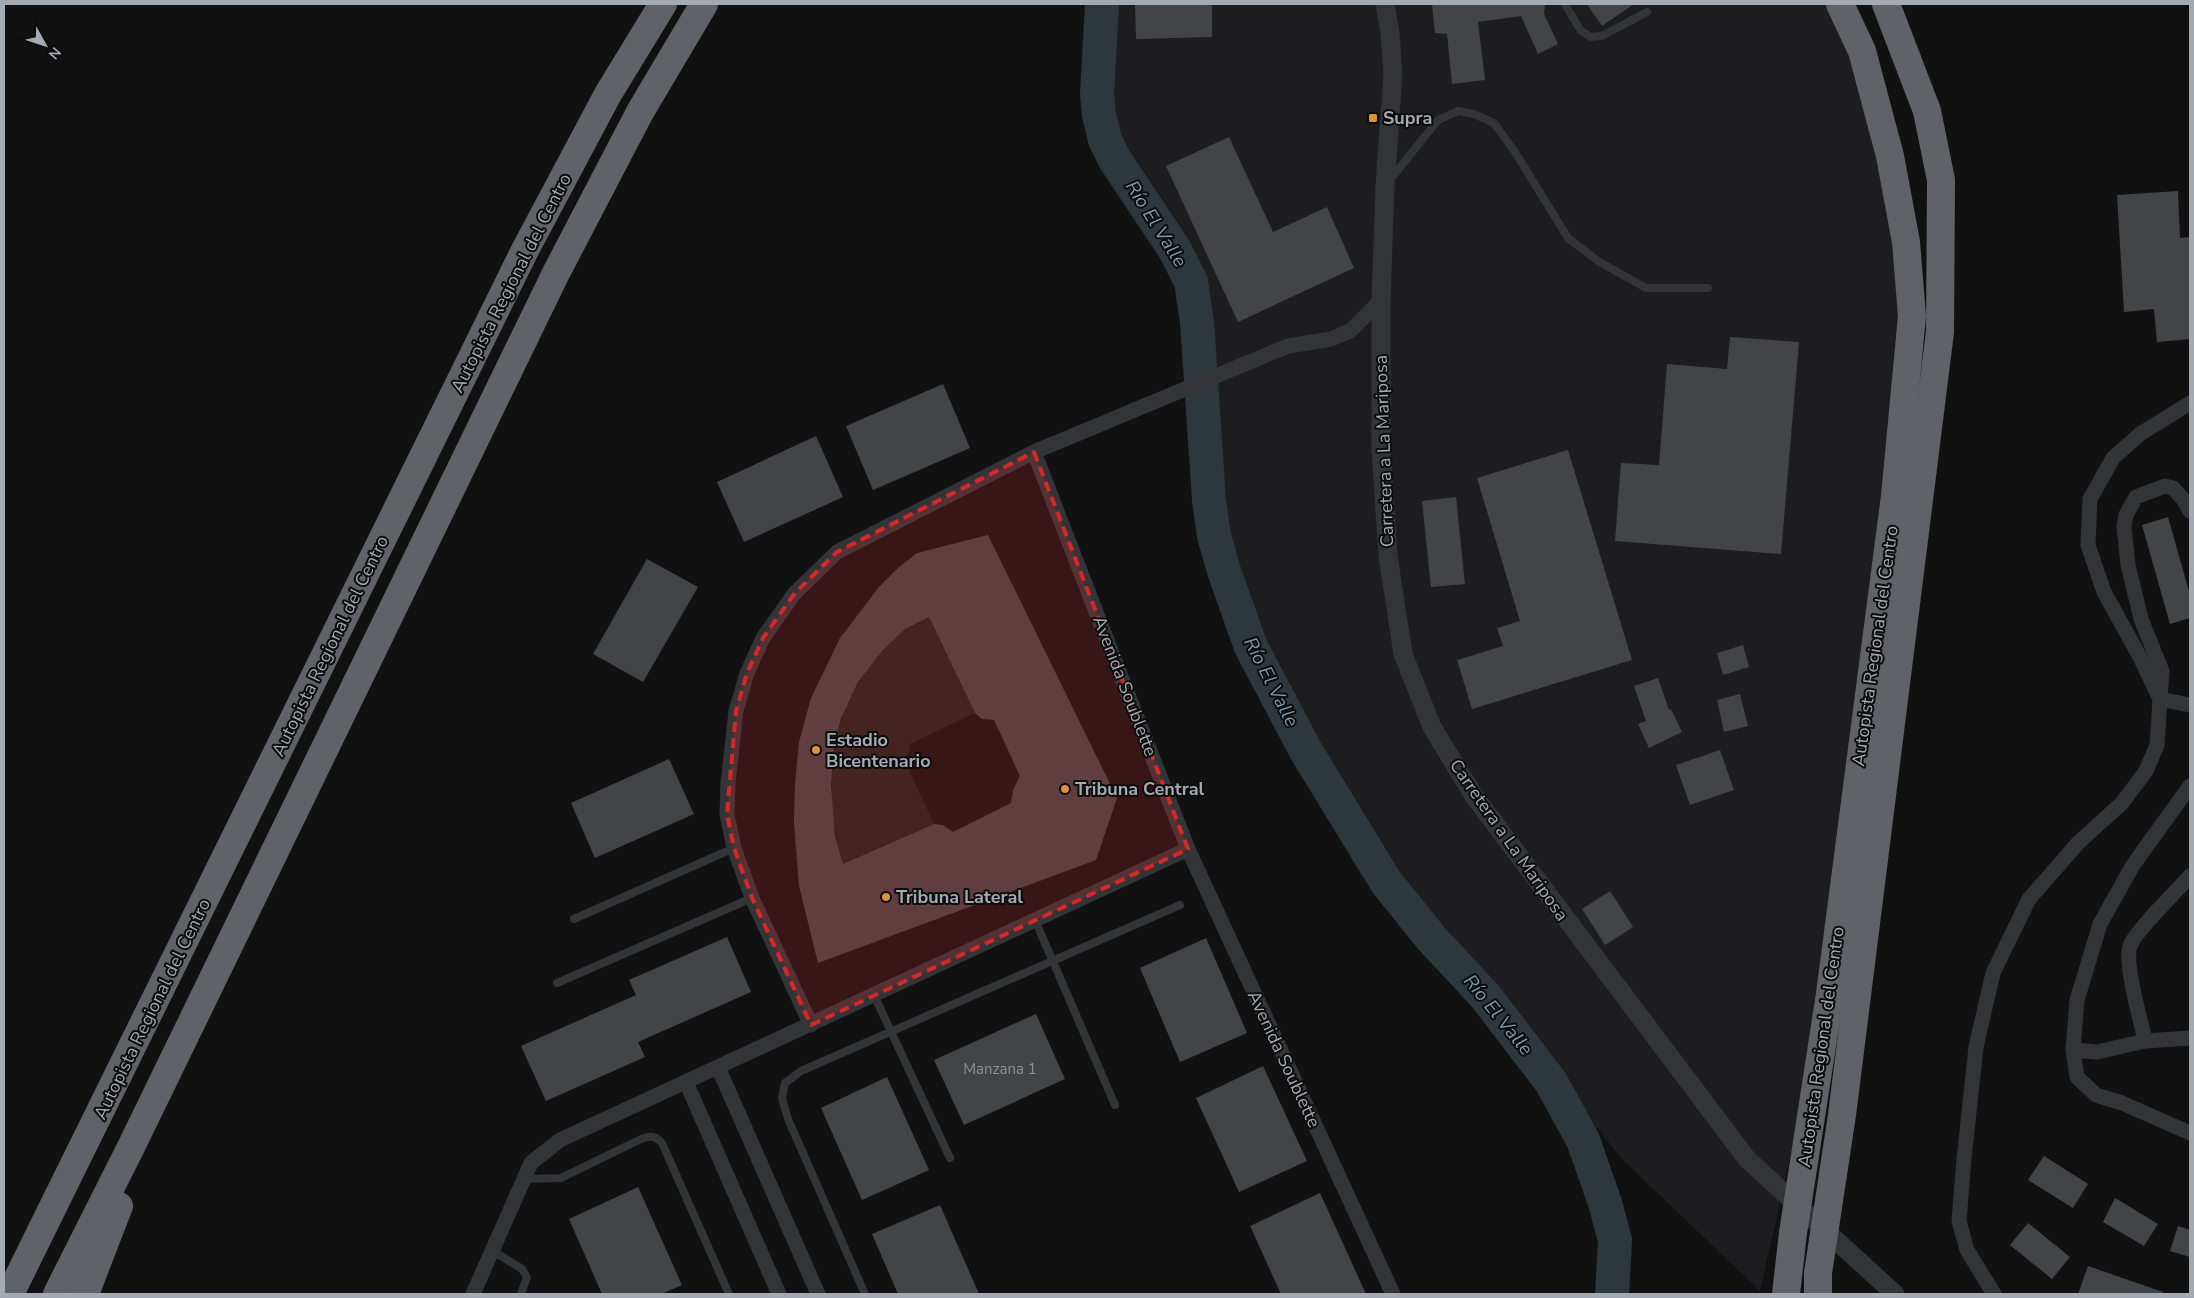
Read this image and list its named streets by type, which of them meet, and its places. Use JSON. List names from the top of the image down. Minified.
{"streets":{"highway":["Autopista Regional del Centro"],"street":["Carretera a La Mariposa","Avenida Soublette"]},"water":["Río El Valle"],"places":{"transit":["Supra"],"other":["Estadio Bicentenario","Tribuna Central","Tribuna Lateral"]},"house_numbers":["Manzana 1"],"north":"bottom right"}
